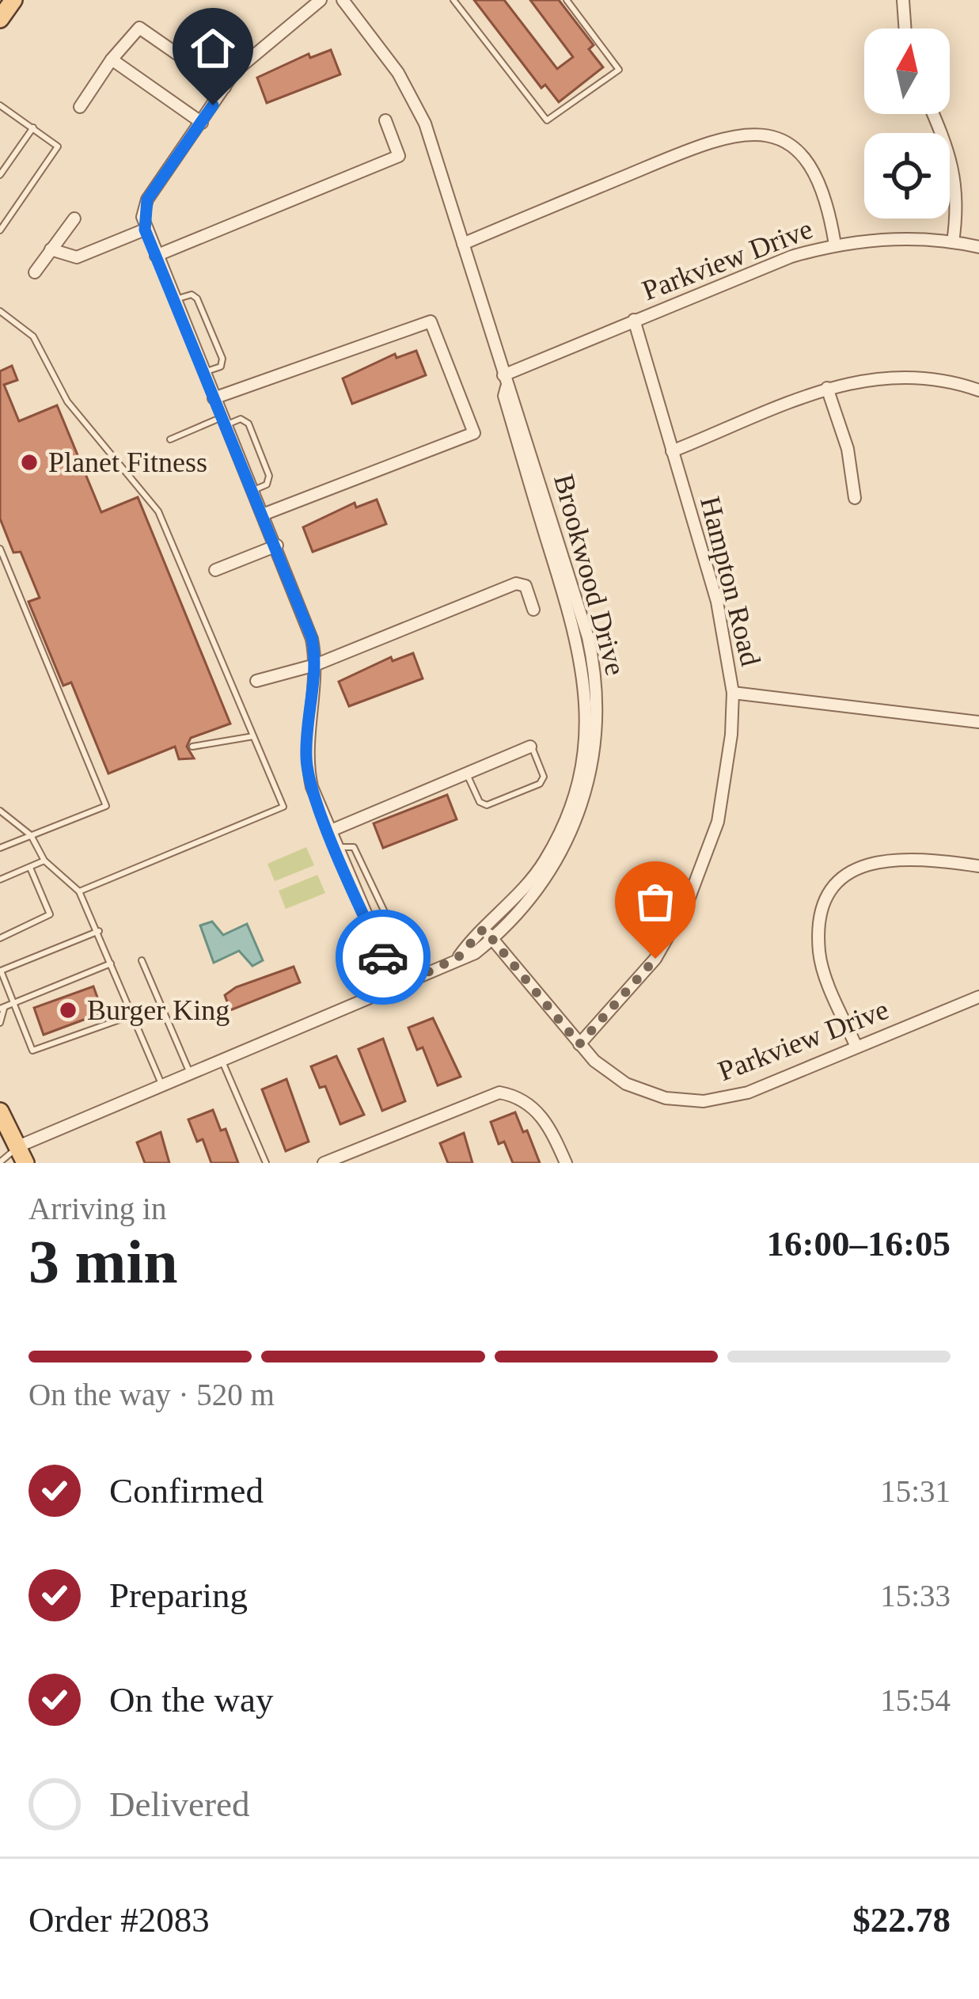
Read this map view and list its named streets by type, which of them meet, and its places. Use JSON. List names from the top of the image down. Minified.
{"streets":{"street":["Parkview Drive","Brookwood Drive","Hampton Road"]},"crossings":[["Parkview Drive","Brookwood Drive"],["Parkview Drive","Hampton Road"]],"places":["Planet Fitness","Burger King"],"north":"top","page":{"heading":["3 min","Arriving in","16:00–16:05"],"panel":["Order #2083","$22.78"],"bar":"On the way · 520 m","list":[["Confirmed","15:31"],["Preparing","15:33"],["On the way","15:54"],"Delivered"]}}
